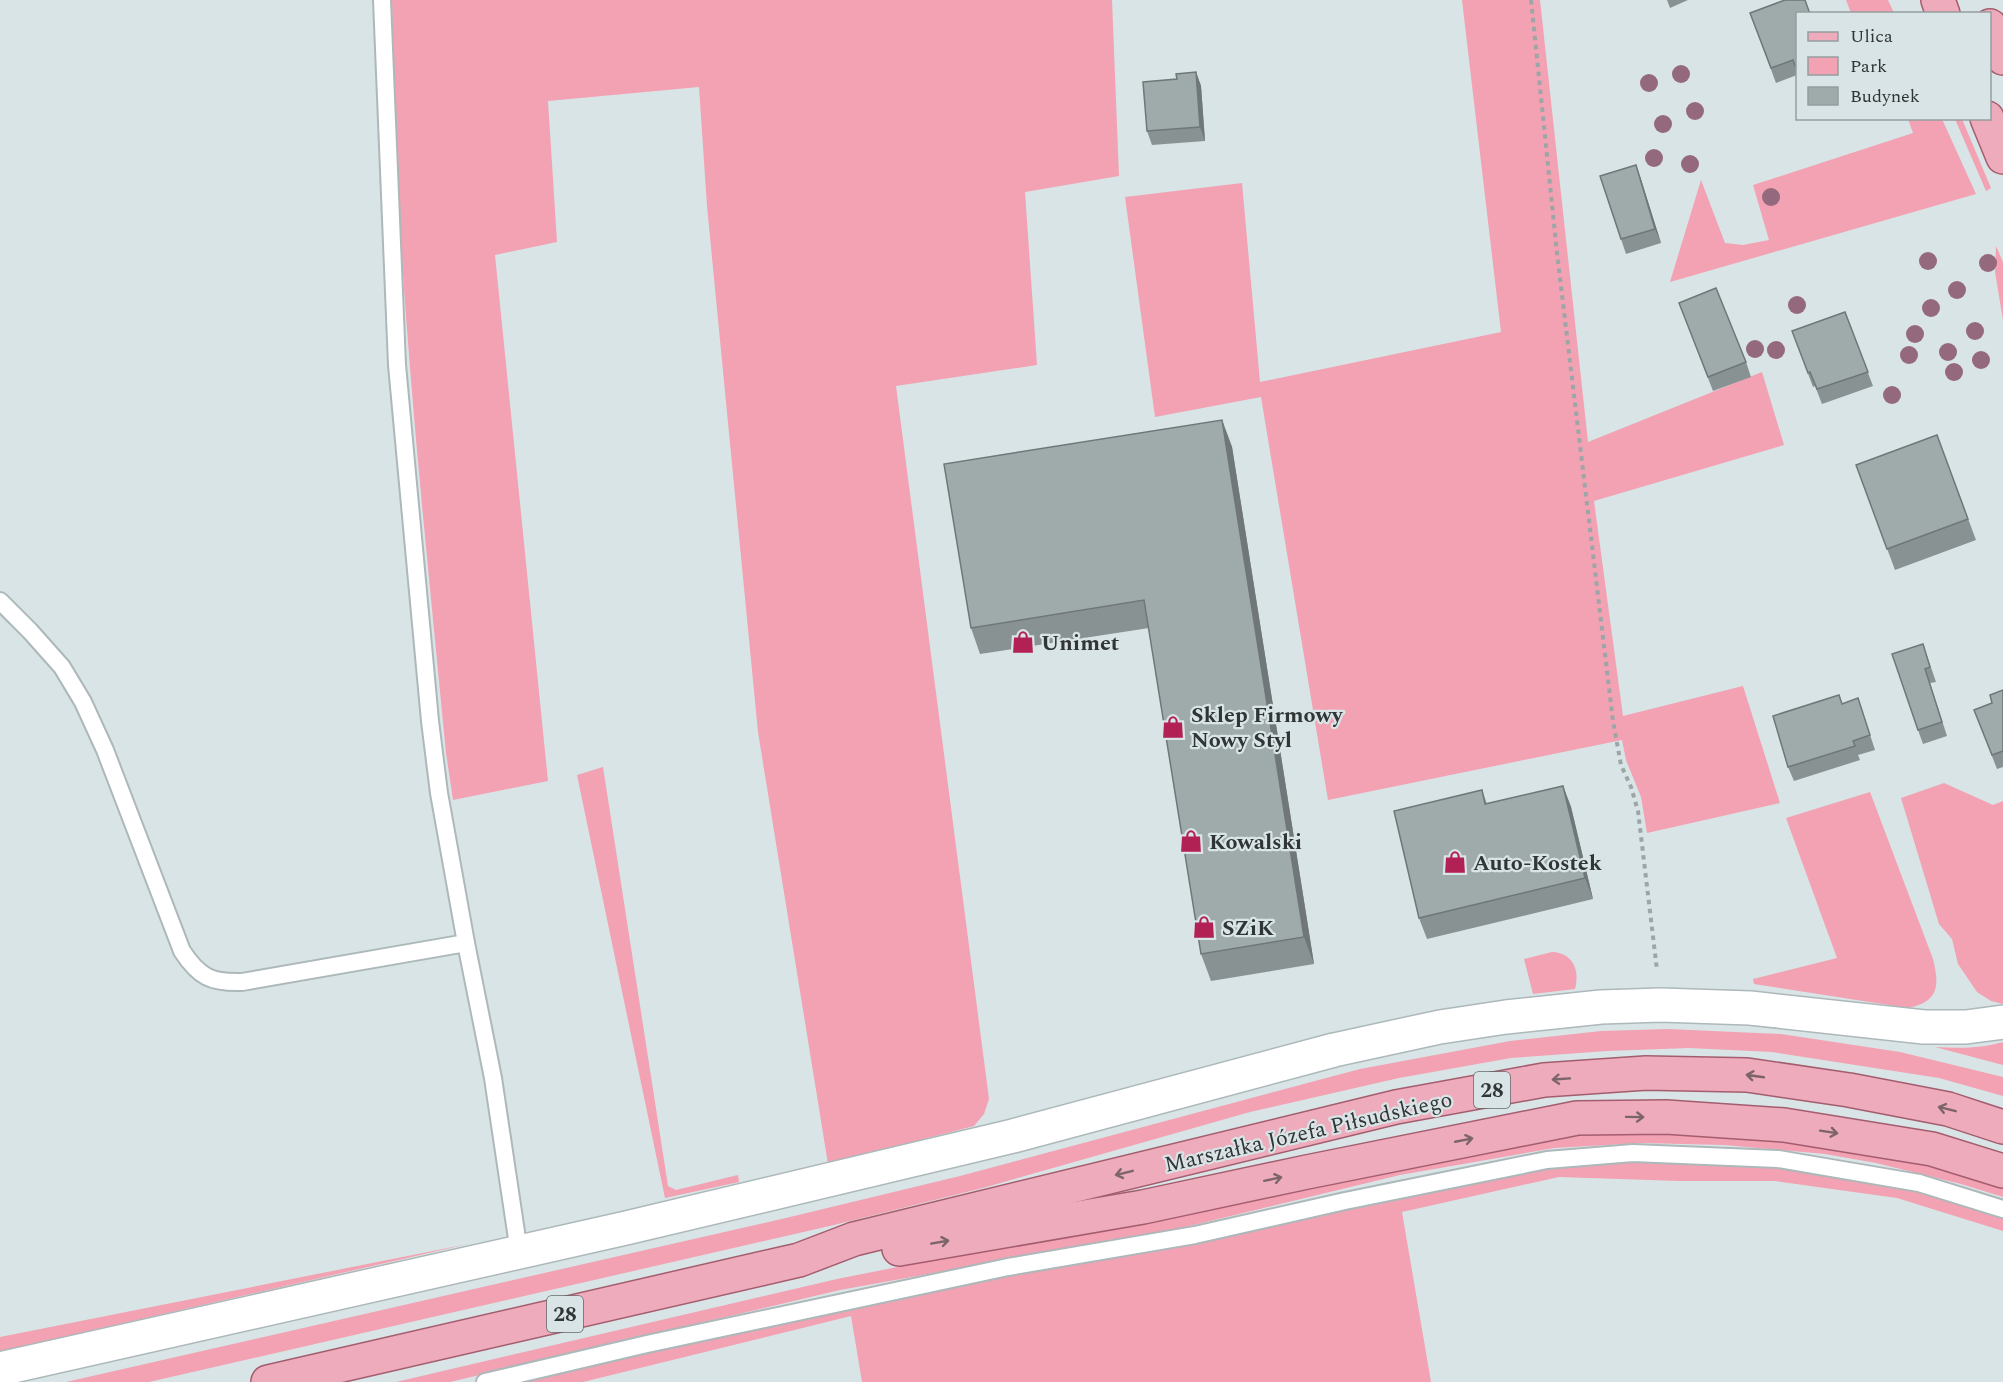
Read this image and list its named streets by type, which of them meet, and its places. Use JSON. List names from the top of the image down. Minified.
{"streets":{"main road":["28","Marszałka Józefa Piłsudskiego"]},"places":{"shop":["Unimet","Sklep Firmowy Nowy Styl","Kowalski","Auto-Kostek","SZiK"]},"legend":["Ulica","Park","Budynek"]}
